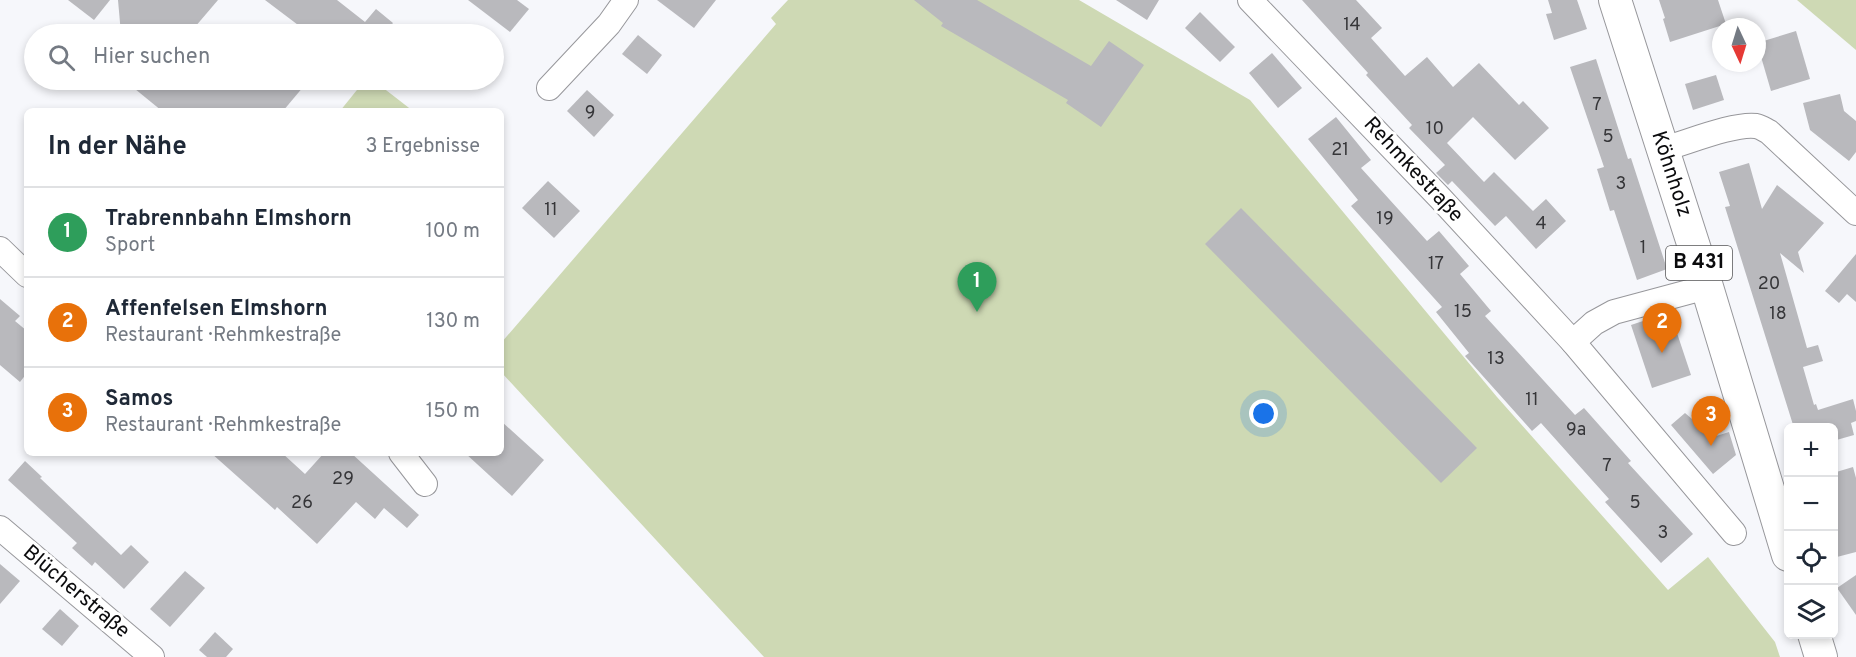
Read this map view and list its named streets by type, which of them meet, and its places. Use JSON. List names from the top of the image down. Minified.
{"streets":{"main road":["Köhnholz","B 431"],"street":["Rehmkestraße","Blücherstraße"]},"house_numbers":["14","7","9","10","5","21","3","11","19","4","1","17","20","15","18","13","11","9a","7","29","26","5","3"],"north":"bottom","page":{"search":"Hier suchen","heading":["In der Nähe","3 Ergebnisse"],"list":[{"mark":"1","name":"Trabrennbahn Elmshorn","note":"Sport","value":"100 m"},{"mark":"2","name":"Affenfelsen Elmshorn","note":"Restaurant · Rehmkestraße","value":"130 m"},{"mark":"3","name":"Samos","note":"Restaurant · Rehmkestraße","value":"150 m"}],"pins":["1","2","3"],"map_buttons":["+","−"]}}
